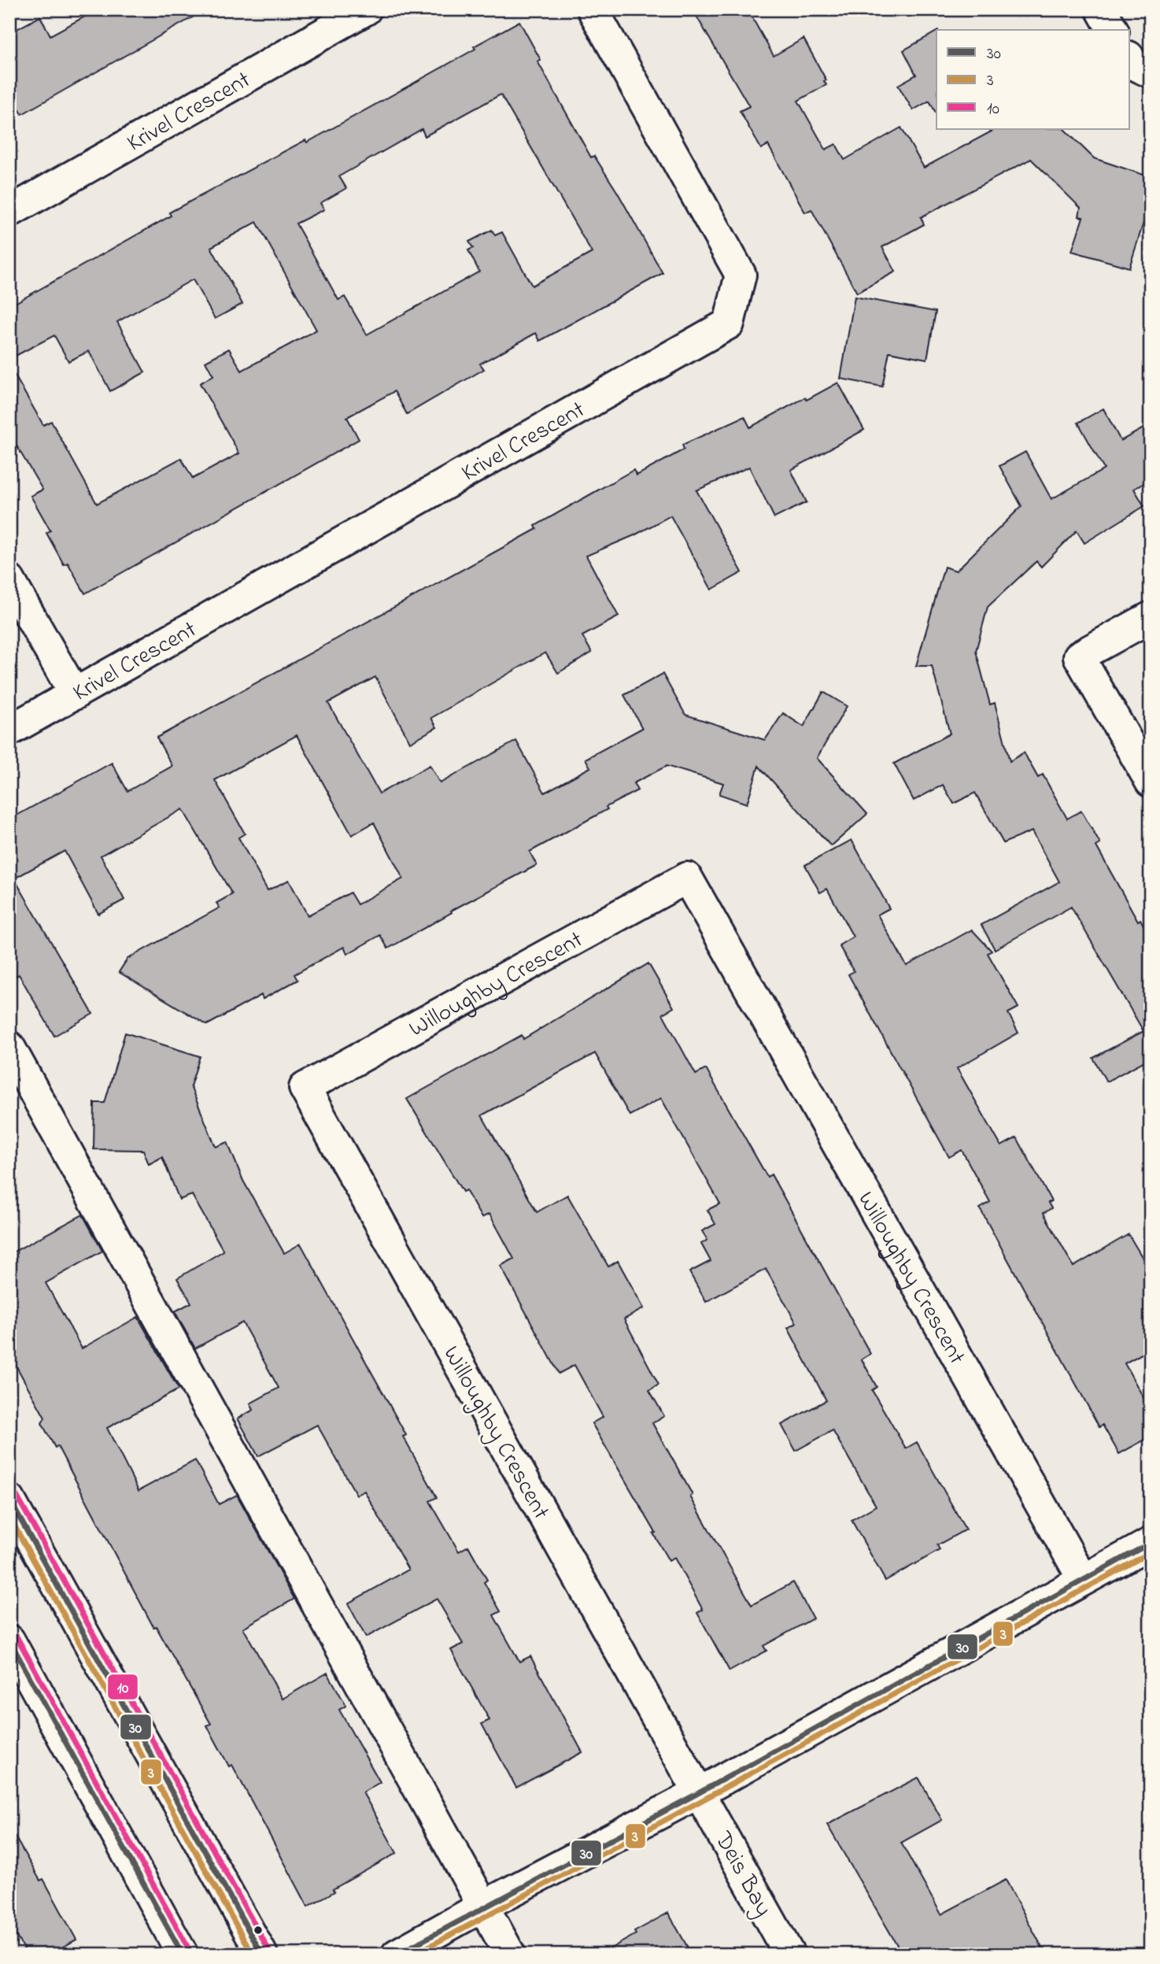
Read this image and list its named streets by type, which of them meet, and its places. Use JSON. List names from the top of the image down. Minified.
{"streets":{"street":["Krivel Crescent","Willoughby Crescent","Deis Bay"]},"crossings":[["Willoughby Crescent","Deis Bay"]],"lines":["transit line 10","transit line 30","transit line 3"],"legend":["30","3","10"]}
